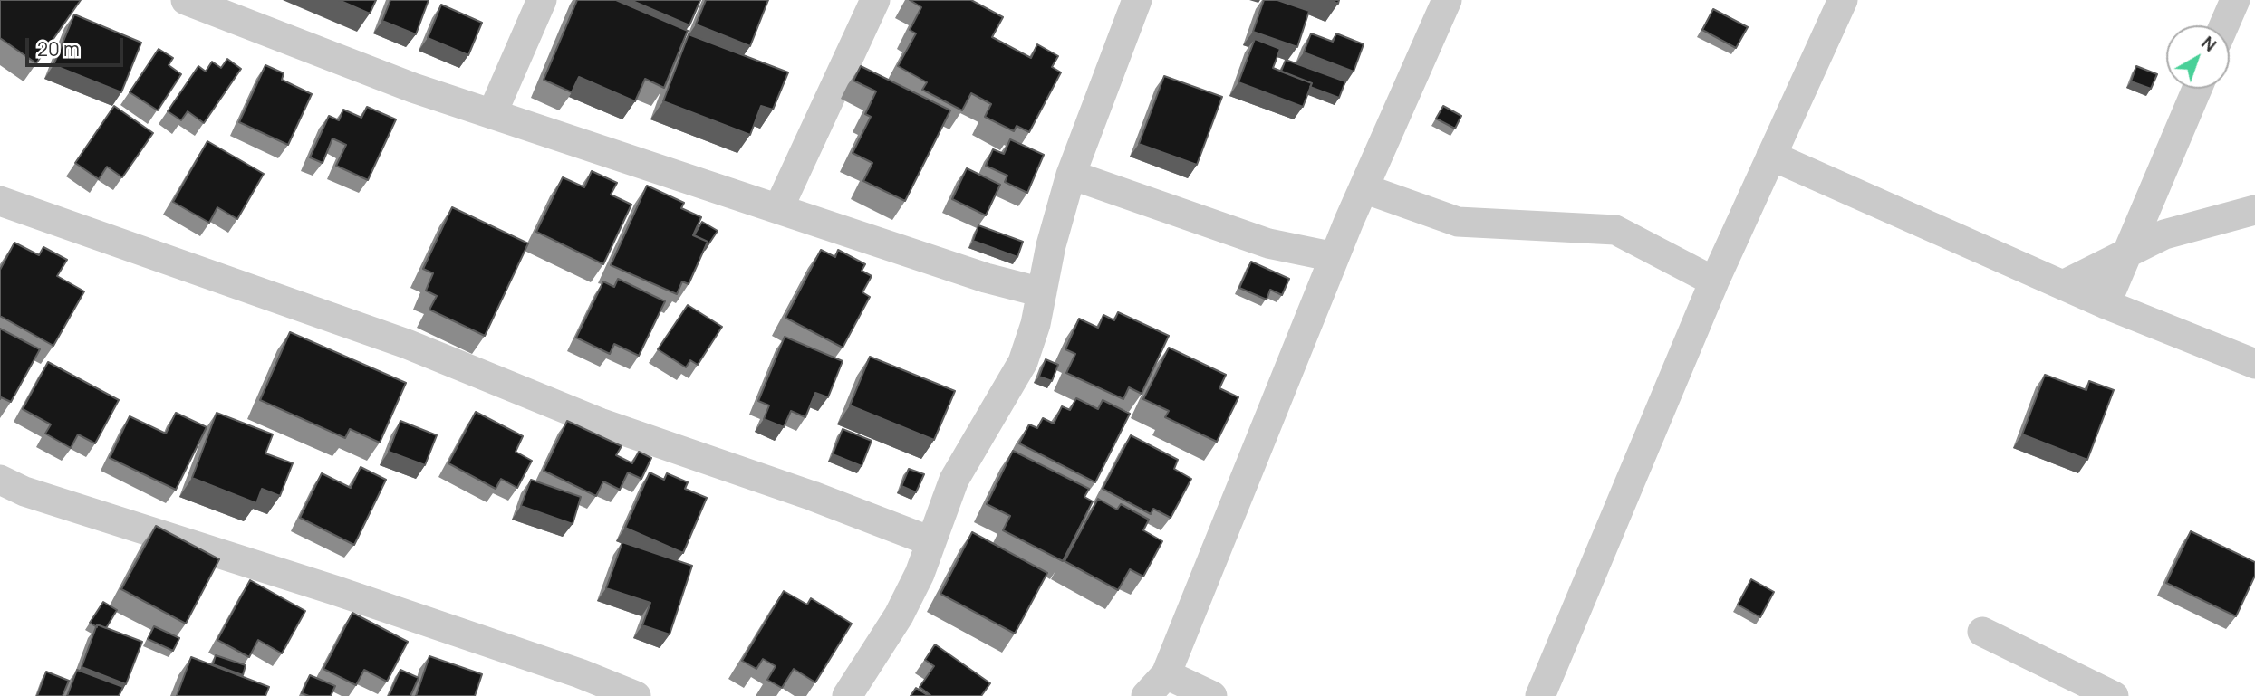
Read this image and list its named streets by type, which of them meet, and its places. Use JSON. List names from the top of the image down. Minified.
{"scale_bar":"20 m","north":"top right"}
